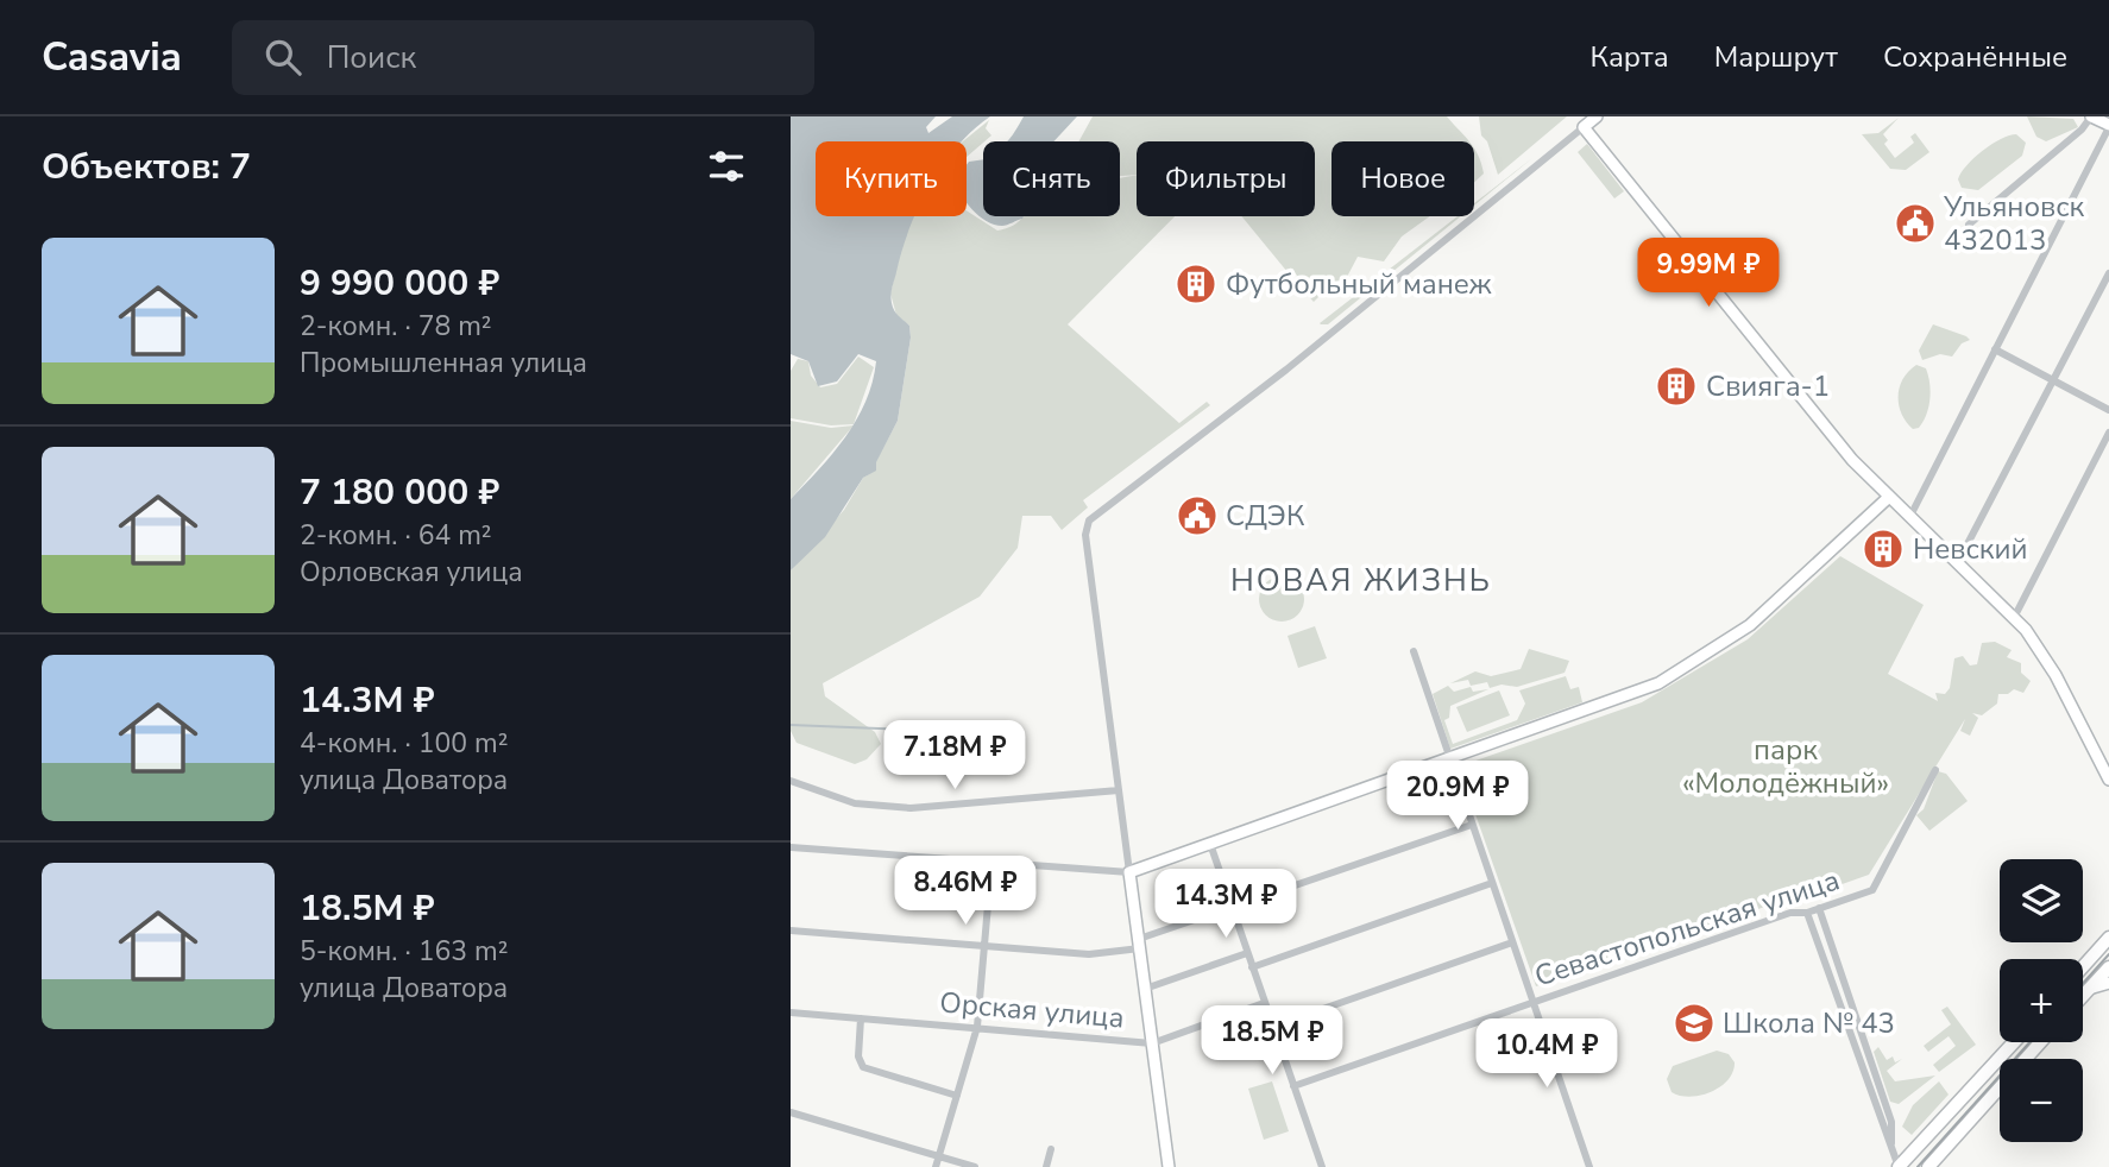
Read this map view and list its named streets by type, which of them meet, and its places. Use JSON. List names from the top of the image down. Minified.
{"streets":{"street":["Севастопольская улица","Орская улица"]},"districts":["НОВАЯ ЖИЗНЬ"],"parks":["парк «Молодёжный»"],"places":{"public building":["Ульяновск 432013","СДЭК"],"building":["Футбольный манеж","Свияга-1","Невский"],"school or university":["Школа № 43"]},"page":{"header":"Casavia","search":"Поиск","nav":["Карта","Маршрут","Сохранённые"],"heading":"Объектов: 7","chip":["Купить","Снять","Фильтры","Новое"],"list":[{"name":"9 990 000 ₽","note":"2-комн. · 78 m² · Промышленная улица"},{"name":"7 180 000 ₽","note":"2-комн. · 64 m² · Орловская улица"},{"name":"14.3M ₽","note":"4-комн. · 100 m² · улица Доватора"},{"name":"18.5M ₽","note":"5-комн. · 163 m² · улица Доватора"}],"price":["9.99M ₽","7.18M ₽","20.9M ₽","8.46M ₽","14.3M ₽","18.5M ₽","10.4M ₽"],"map_buttons":["+","−"]}}
